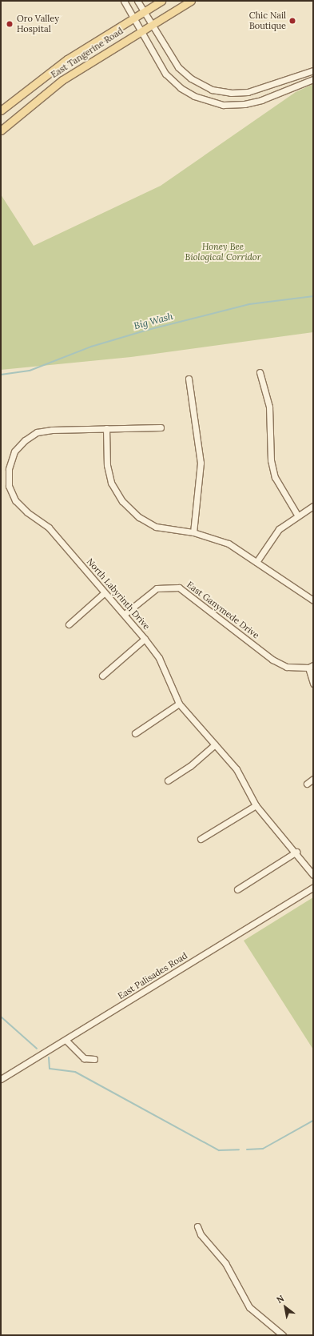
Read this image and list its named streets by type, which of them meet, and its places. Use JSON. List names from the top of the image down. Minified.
{"streets":{"main road":["East Tangerine Road"],"street":["North Labyrinth Drive","East Ganymede Drive","East Palisades Road"]},"crossings":[["North Labyrinth Drive","East Ganymede Drive"]],"water":["Big Wash"],"parks":["Honey Bee Biological Corridor"],"places":["Chic Nail Boutique","Oro Valley Hospital"],"north":"top left"}
